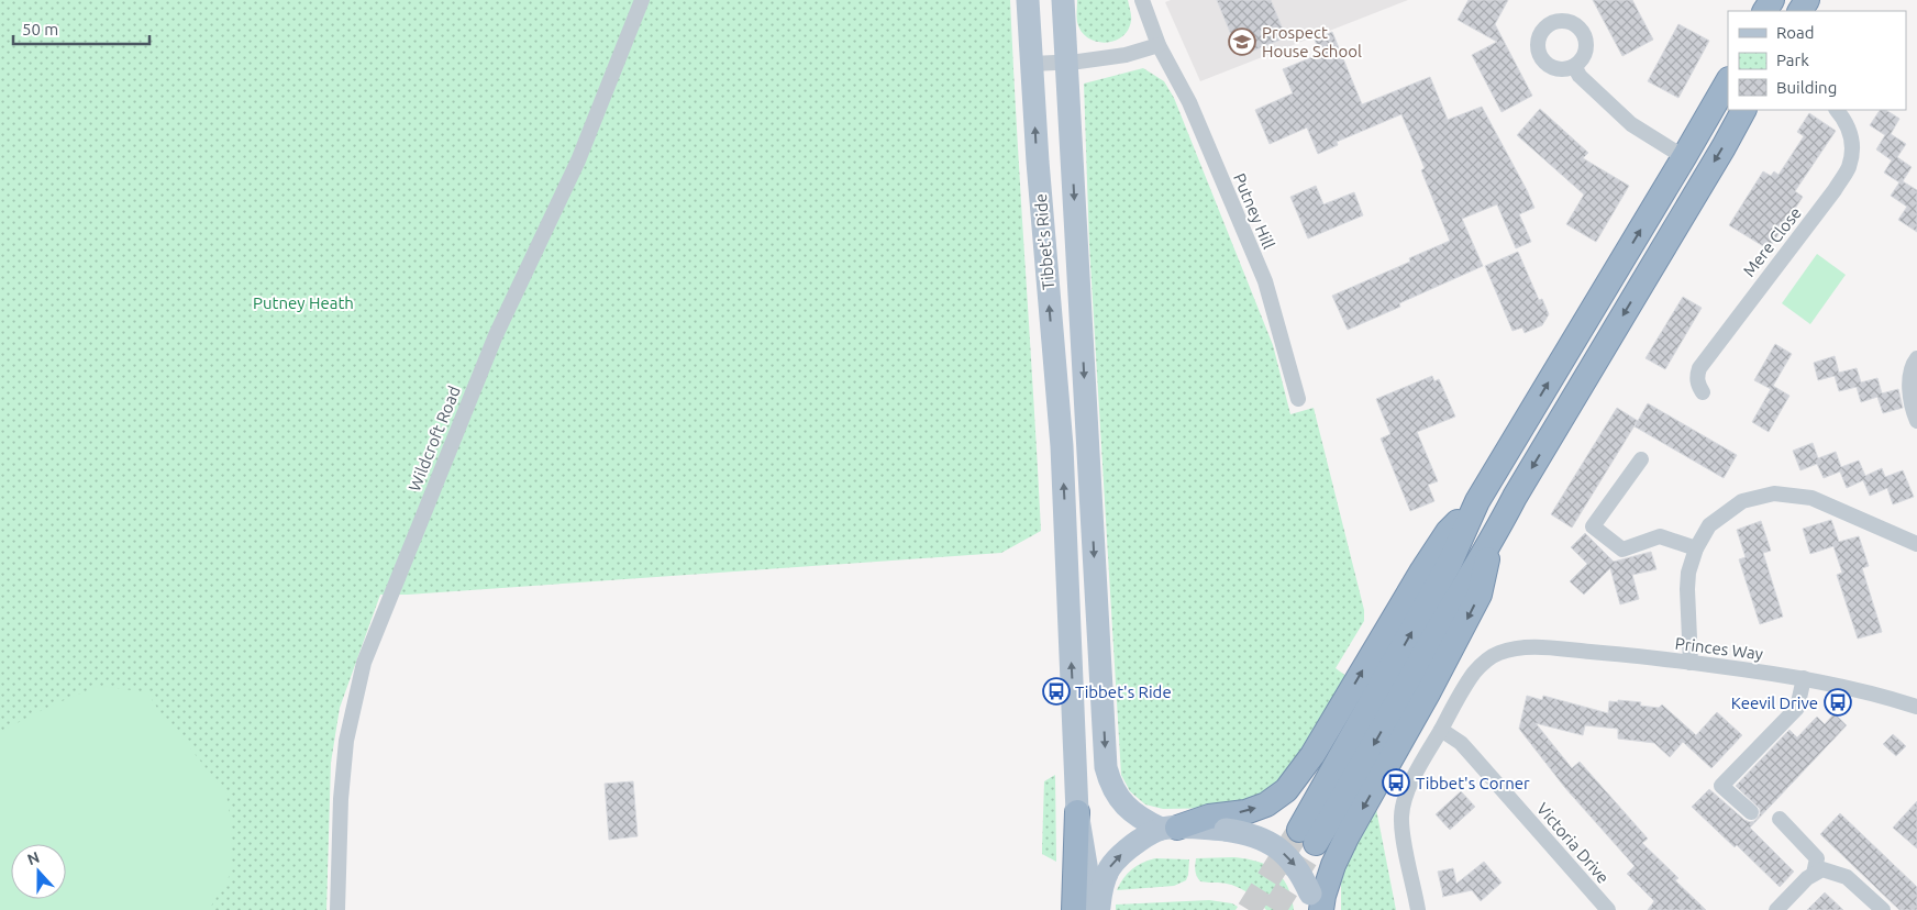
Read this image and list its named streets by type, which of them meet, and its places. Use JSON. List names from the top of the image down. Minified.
{"streets":{"main road":["Tibbet's Ride"],"street":["Putney Hill","Mere Close","Wildcroft Road","Princes Way","Victoria Drive"]},"crossings":[["Princes Way","Victoria Drive"]],"parks":["Putney Heath"],"places":{"school or university":["Prospect House School"],"bus stop":["Tibbet's Ride","Keevil Drive","Tibbet's Corner"]},"legend":["Road","Park","Building"],"scale_bar":"50 m","north":"top"}
